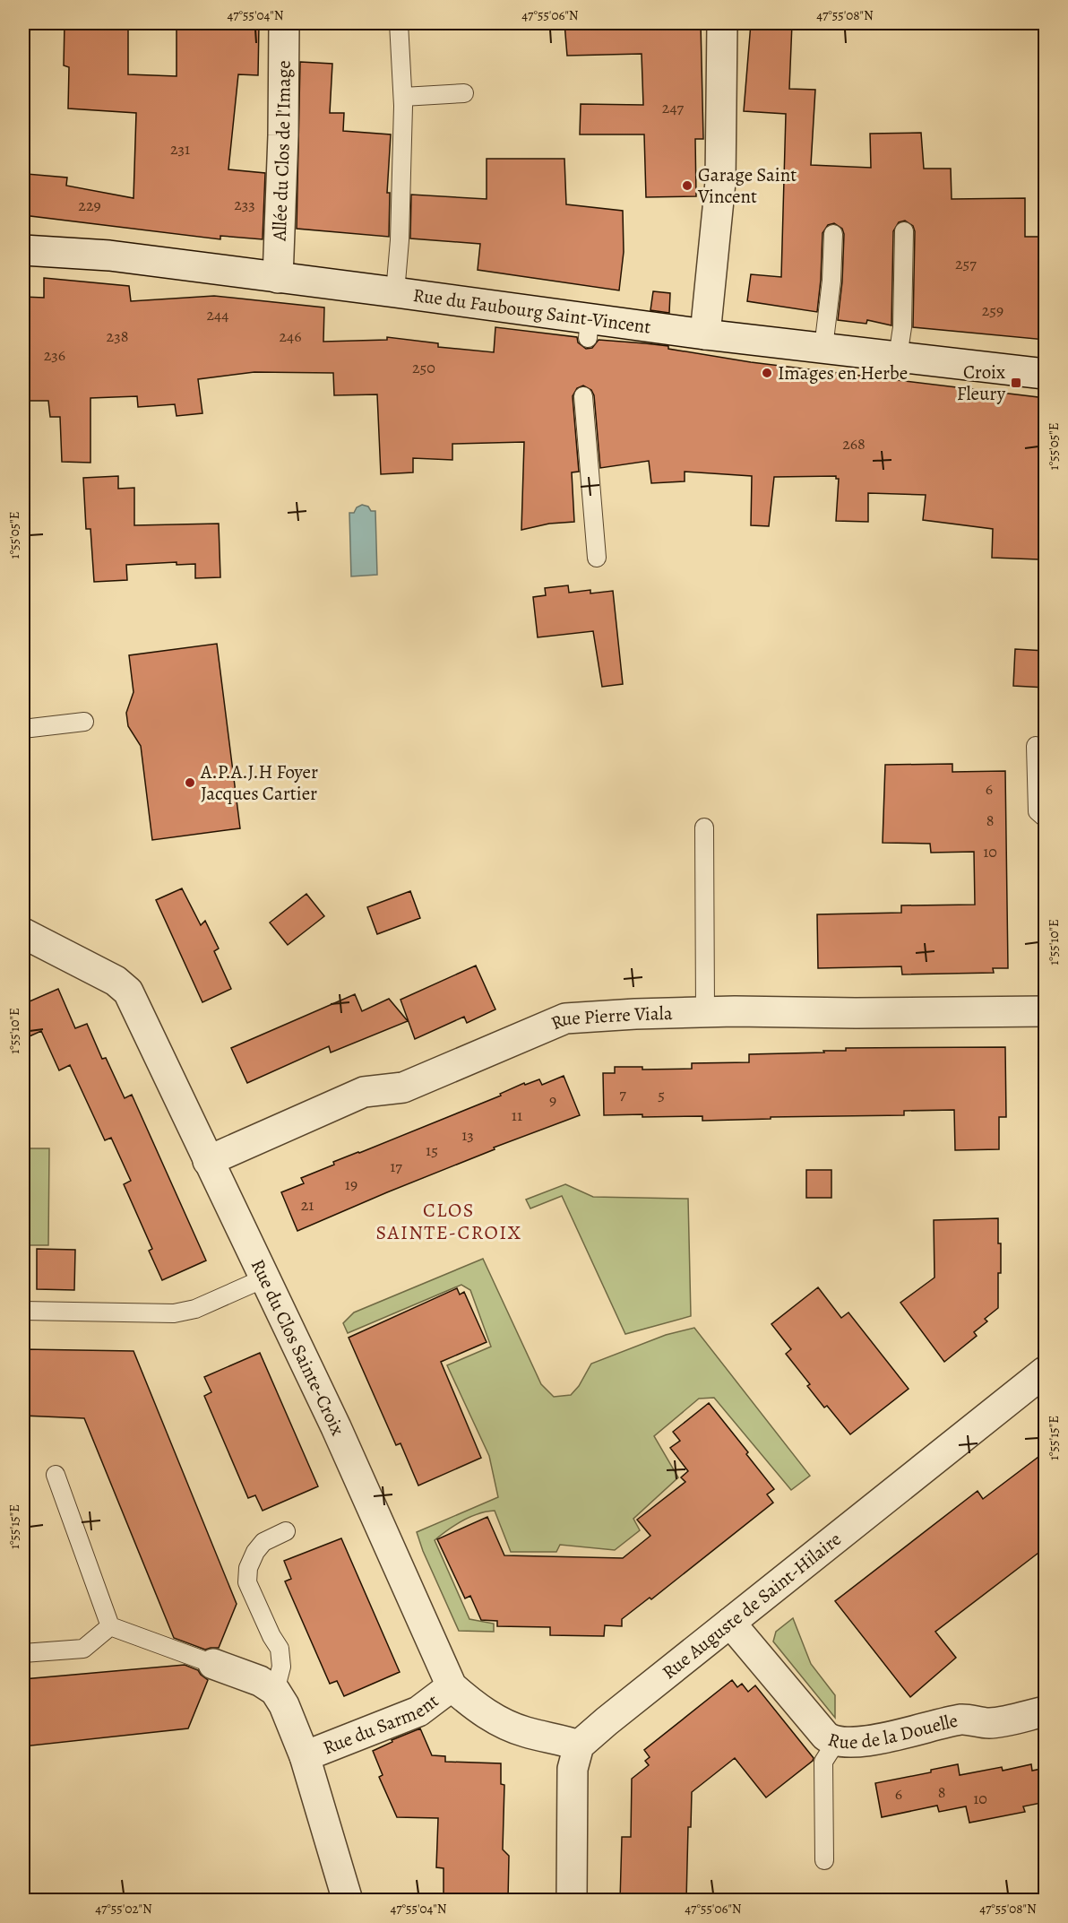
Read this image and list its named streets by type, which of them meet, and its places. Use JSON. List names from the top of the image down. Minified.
{"streets":{"street":["Allée du Clos de l'Image","Rue du Faubourg Saint-Vincent","Rue Pierre Viala","Rue du Clos Sainte-Croix","Rue Auguste de Saint-Hilaire","Rue du Sarment","Rue de la Douelle"]},"crossings":[["Allée du Clos de l'Image","Rue du Faubourg Saint-Vincent"],["Rue Pierre Viala","Rue du Clos Sainte-Croix"],["Rue du Clos Sainte-Croix","Rue Auguste de Saint-Hilaire"],["Rue du Clos Sainte-Croix","Rue du Sarment"],["Rue Auguste de Saint-Hilaire","Rue de la Douelle"]],"districts":["CLOS SAINTE-CROIX"],"places":{"other":["Garage Saint Vincent","Images en Herbe","A.P.A.J.H Foyer Jacques Cartier"],"transit":["Croix Fleury"]},"house_numbers":["247","231","233","229","257","259","244","238","246","236","250","268","6","8","10","7","5","9","11","13","15","17","19","21","8","6","10"],"coordinates":["47°55'04\"N","47°55'06\"N","47°55'08\"N","1°55'05\"E","1°55'10\"E","1°55'15\"E","47°55'02\"N"]}
